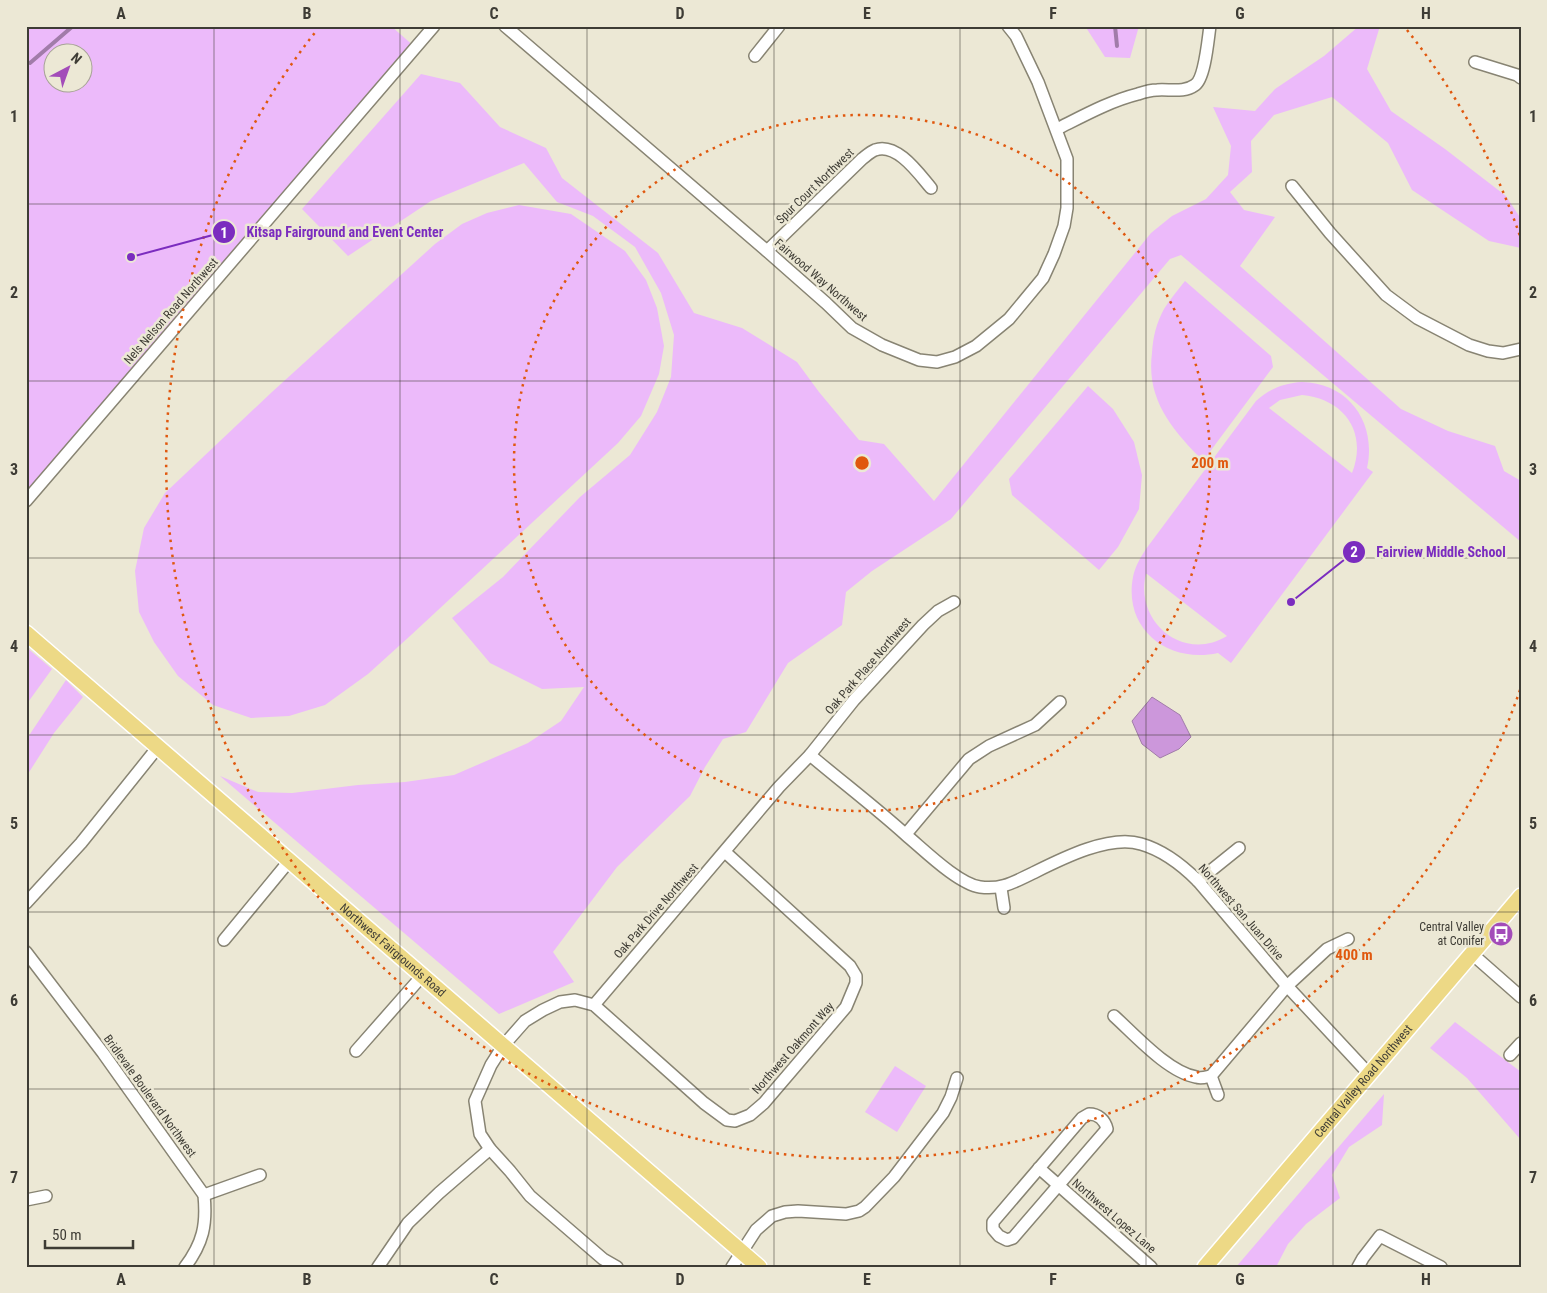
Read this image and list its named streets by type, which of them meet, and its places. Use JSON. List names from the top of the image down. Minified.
{"streets":{"main road":["Northwest Fairgrounds Road","Central Valley Road Northwest"],"street":["Spur Court Northwest","Fairwood Way Northwest","Nels Nelson Road Northwest","Oak Park Place Northwest","Oak Park Drive Northwest","Northwest San Juan Drive","Northwest Oakmont Way","Bridlevale Boulevard Northwest","Northwest Lopez Lane"]},"crossings":[["Spur Court Northwest","Fairwood Way Northwest"],["Oak Park Place Northwest","Oak Park Drive Northwest"],["Oak Park Place Northwest","Northwest San Juan Drive"],["Oak Park Drive Northwest","Northwest San Juan Drive"],["Oak Park Drive Northwest","Northwest Oakmont Way"],["Northwest San Juan Drive","Central Valley Road Northwest"]],"places":{"other":["Kitsap Fairground and Event Center","Fairview Middle School"],"bus stop":["Central Valley at Conifer"]},"scale_bar":"50 m","north":"top right","grid":{"columns":["A","B","C","D","E","F","G","H"],"rows":["1","2","3","4","5","6","7"]},"rings":["200 m","400 m"]}
